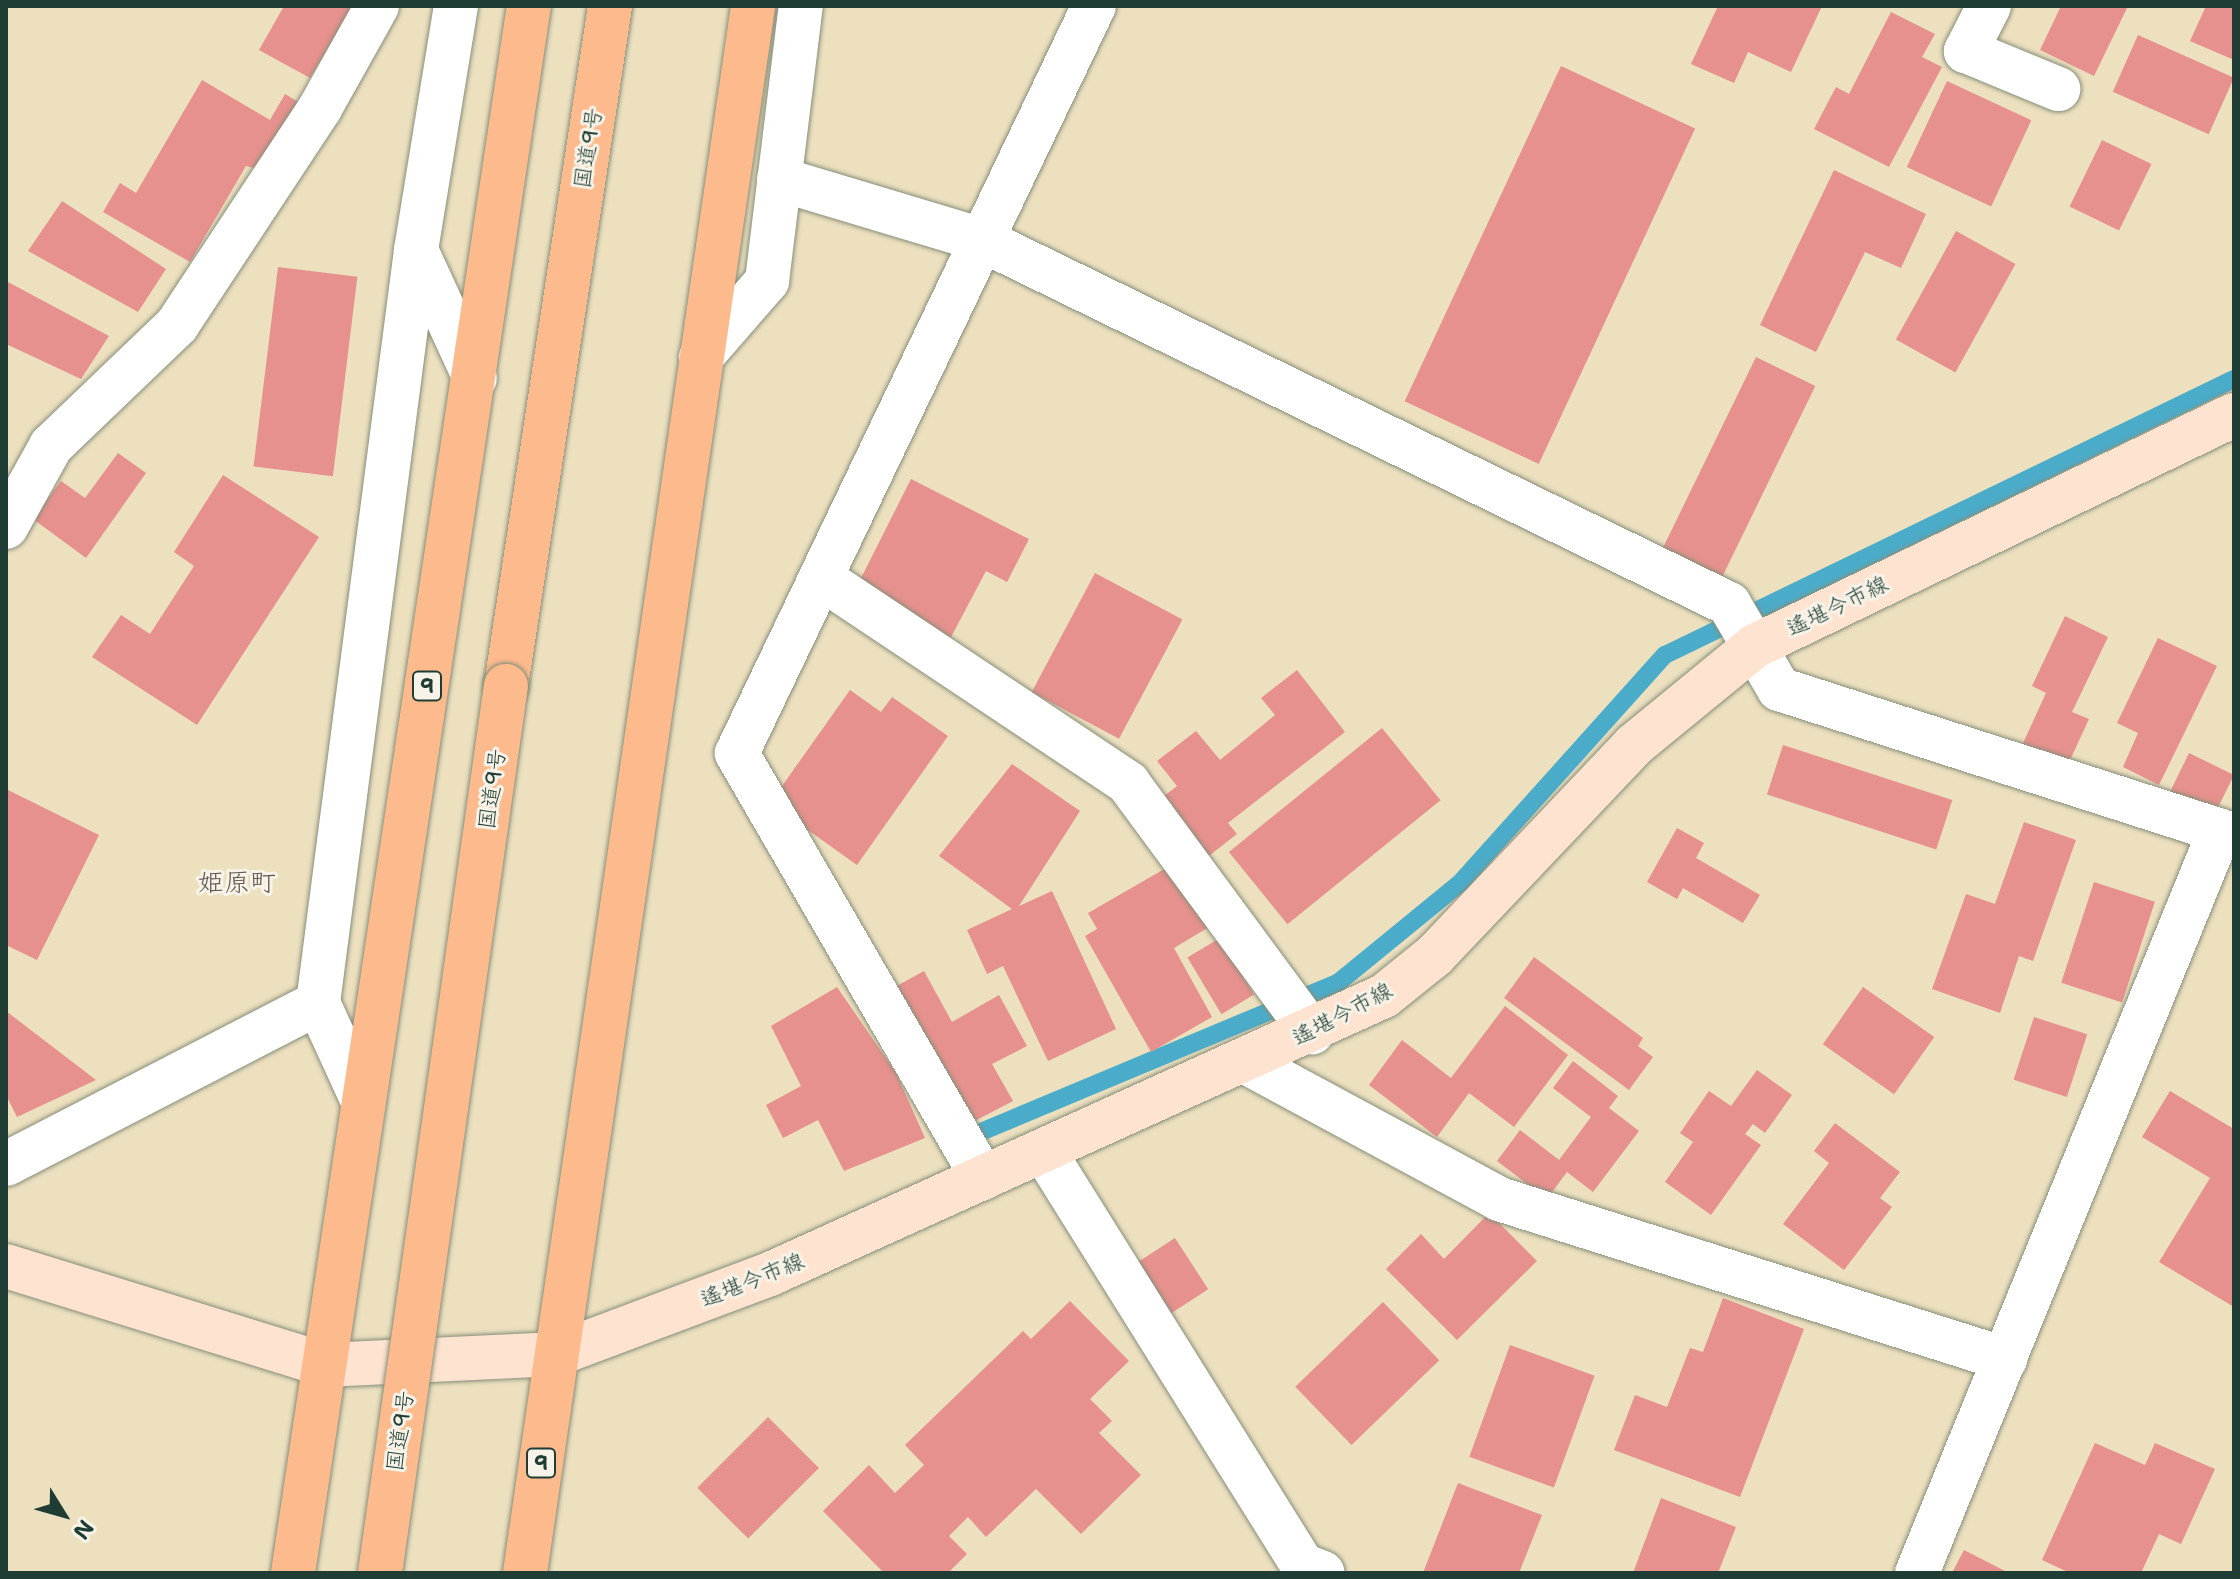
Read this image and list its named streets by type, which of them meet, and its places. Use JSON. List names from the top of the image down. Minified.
{"streets":{"highway":["国道9号","9"],"main road":["遙堪今市線"]},"crossings":[["遙堪今市線","9"]],"districts":["姫原町"],"north":"bottom right"}
